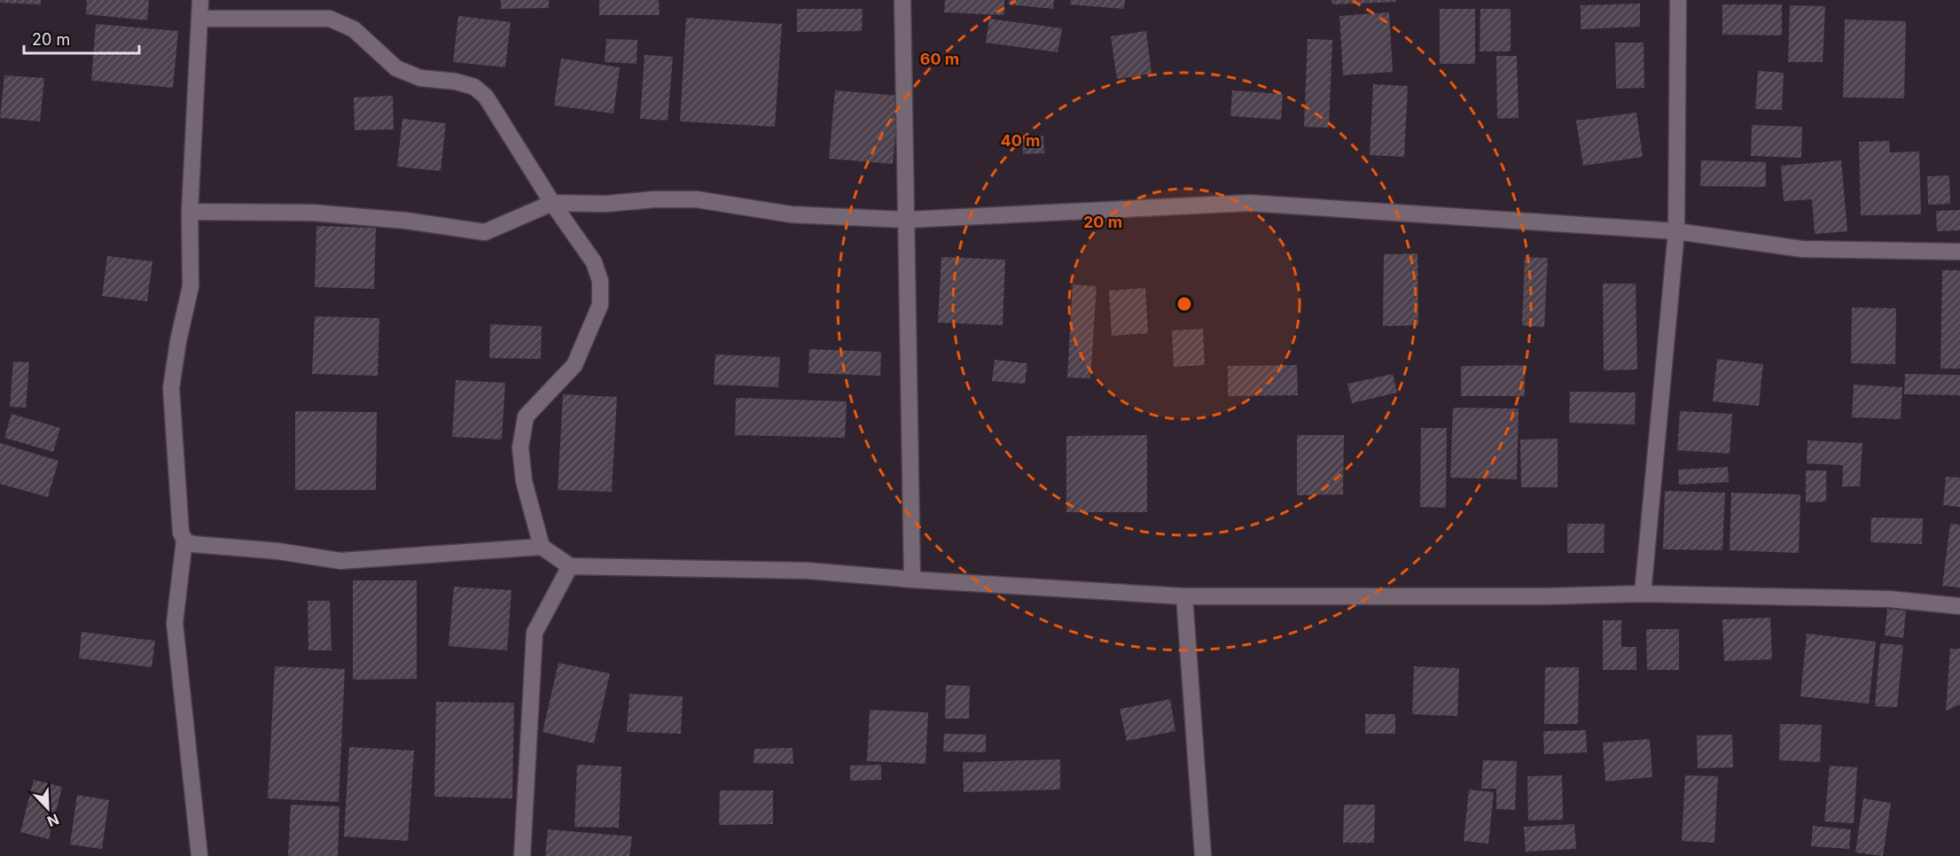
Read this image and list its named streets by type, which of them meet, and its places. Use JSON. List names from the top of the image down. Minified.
{"scale_bar":"20 m","north":"bottom right","rings":["60 m","40 m","20 m"]}
